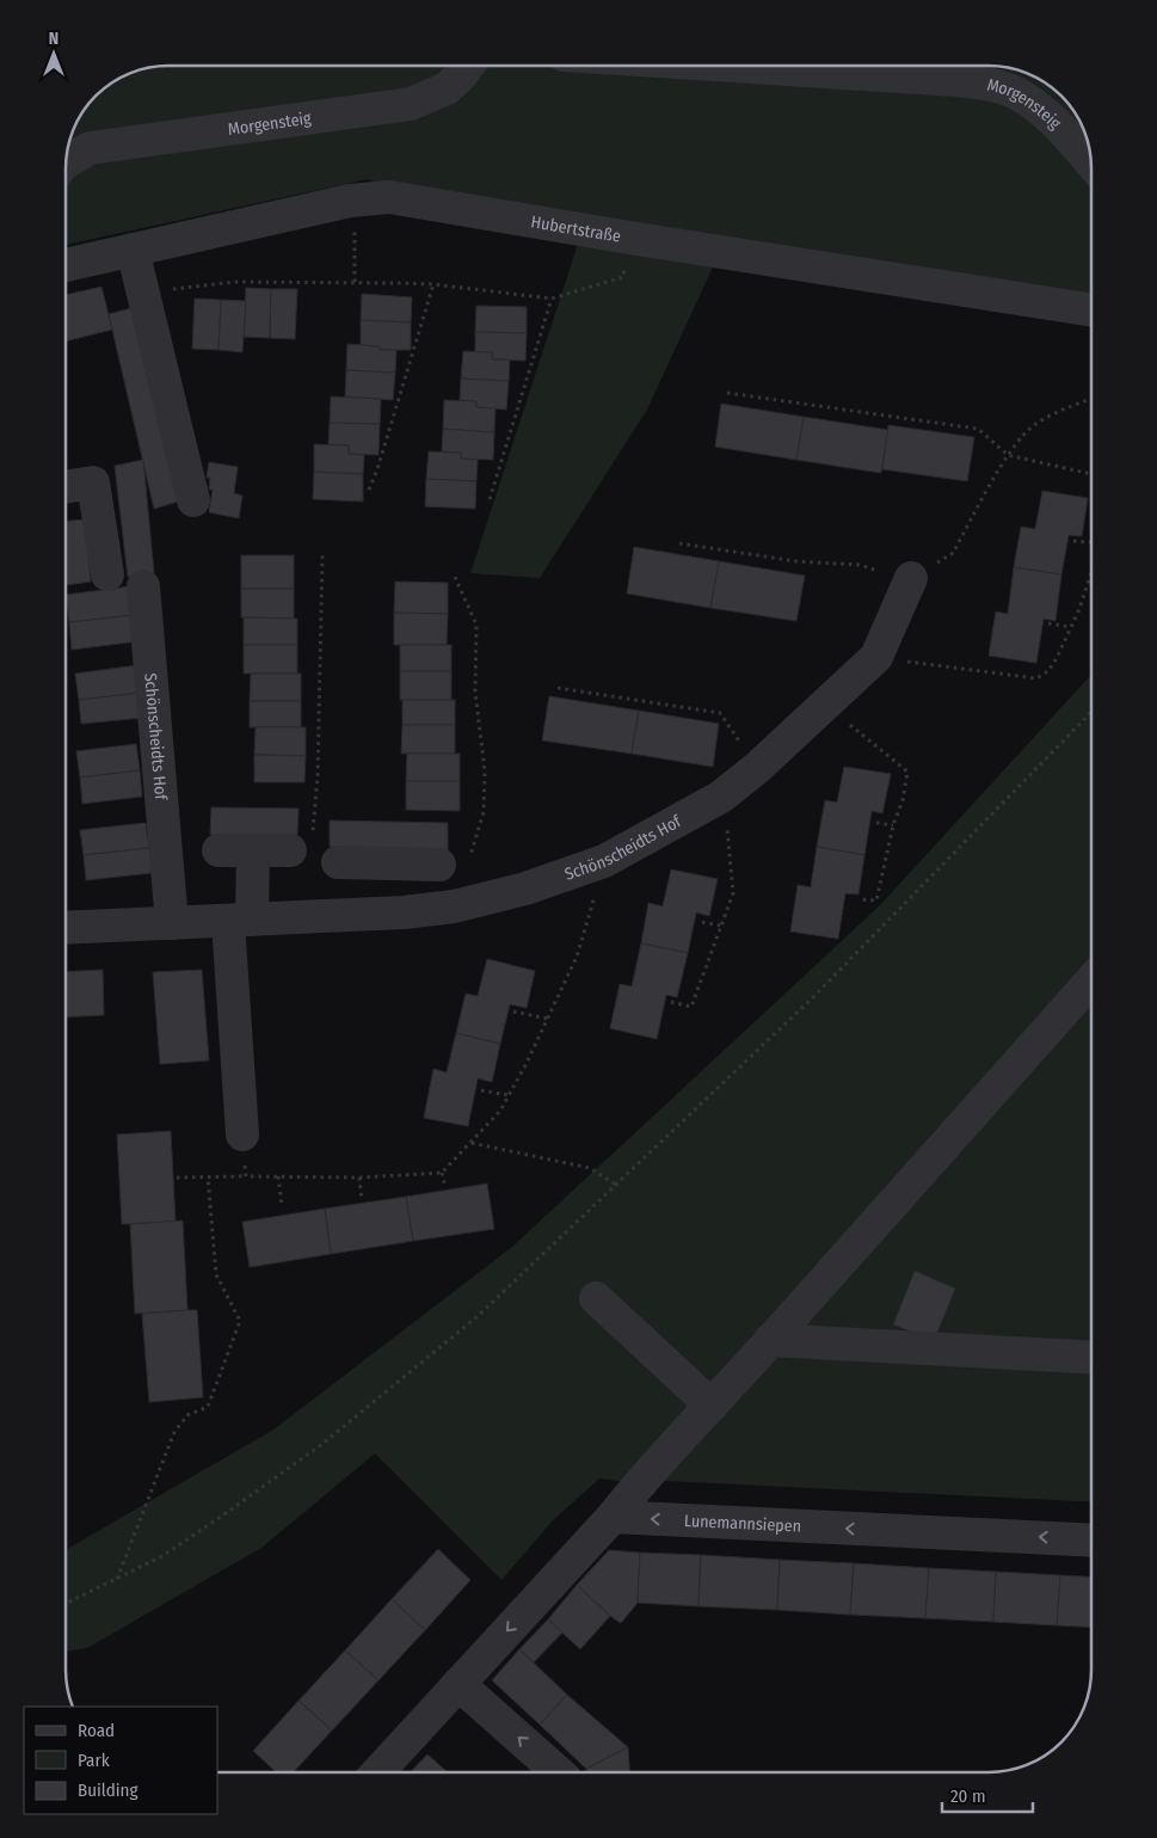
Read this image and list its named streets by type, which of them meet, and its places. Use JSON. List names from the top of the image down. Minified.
{"streets":{"street":["Morgensteig","Hubertstraße","Schönscheidts Hof","Lunemannsiepen"]},"legend":["Road","Park","Building"],"scale_bar":"20 m","north":"top"}
